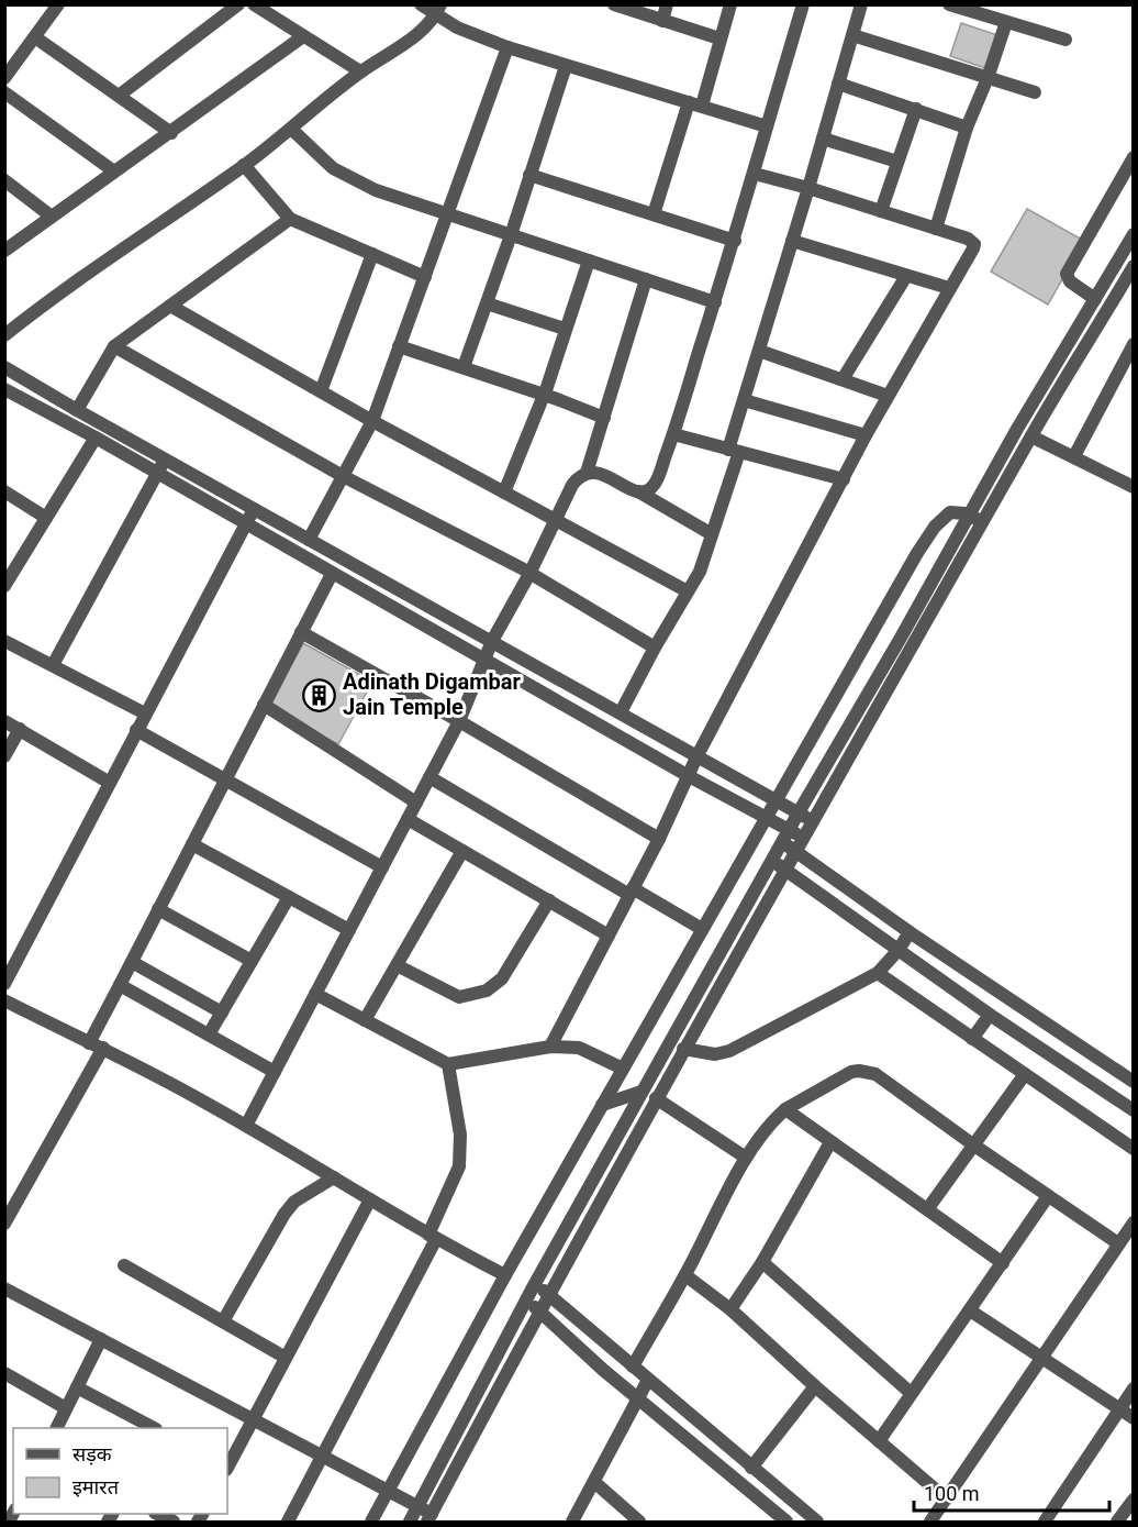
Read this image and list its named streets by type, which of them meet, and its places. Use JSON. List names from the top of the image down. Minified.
{"places":{"building":["Adinath Digambar Jain Temple"]},"legend":["सड़क","इमारत"],"scale_bar":"100 m"}
